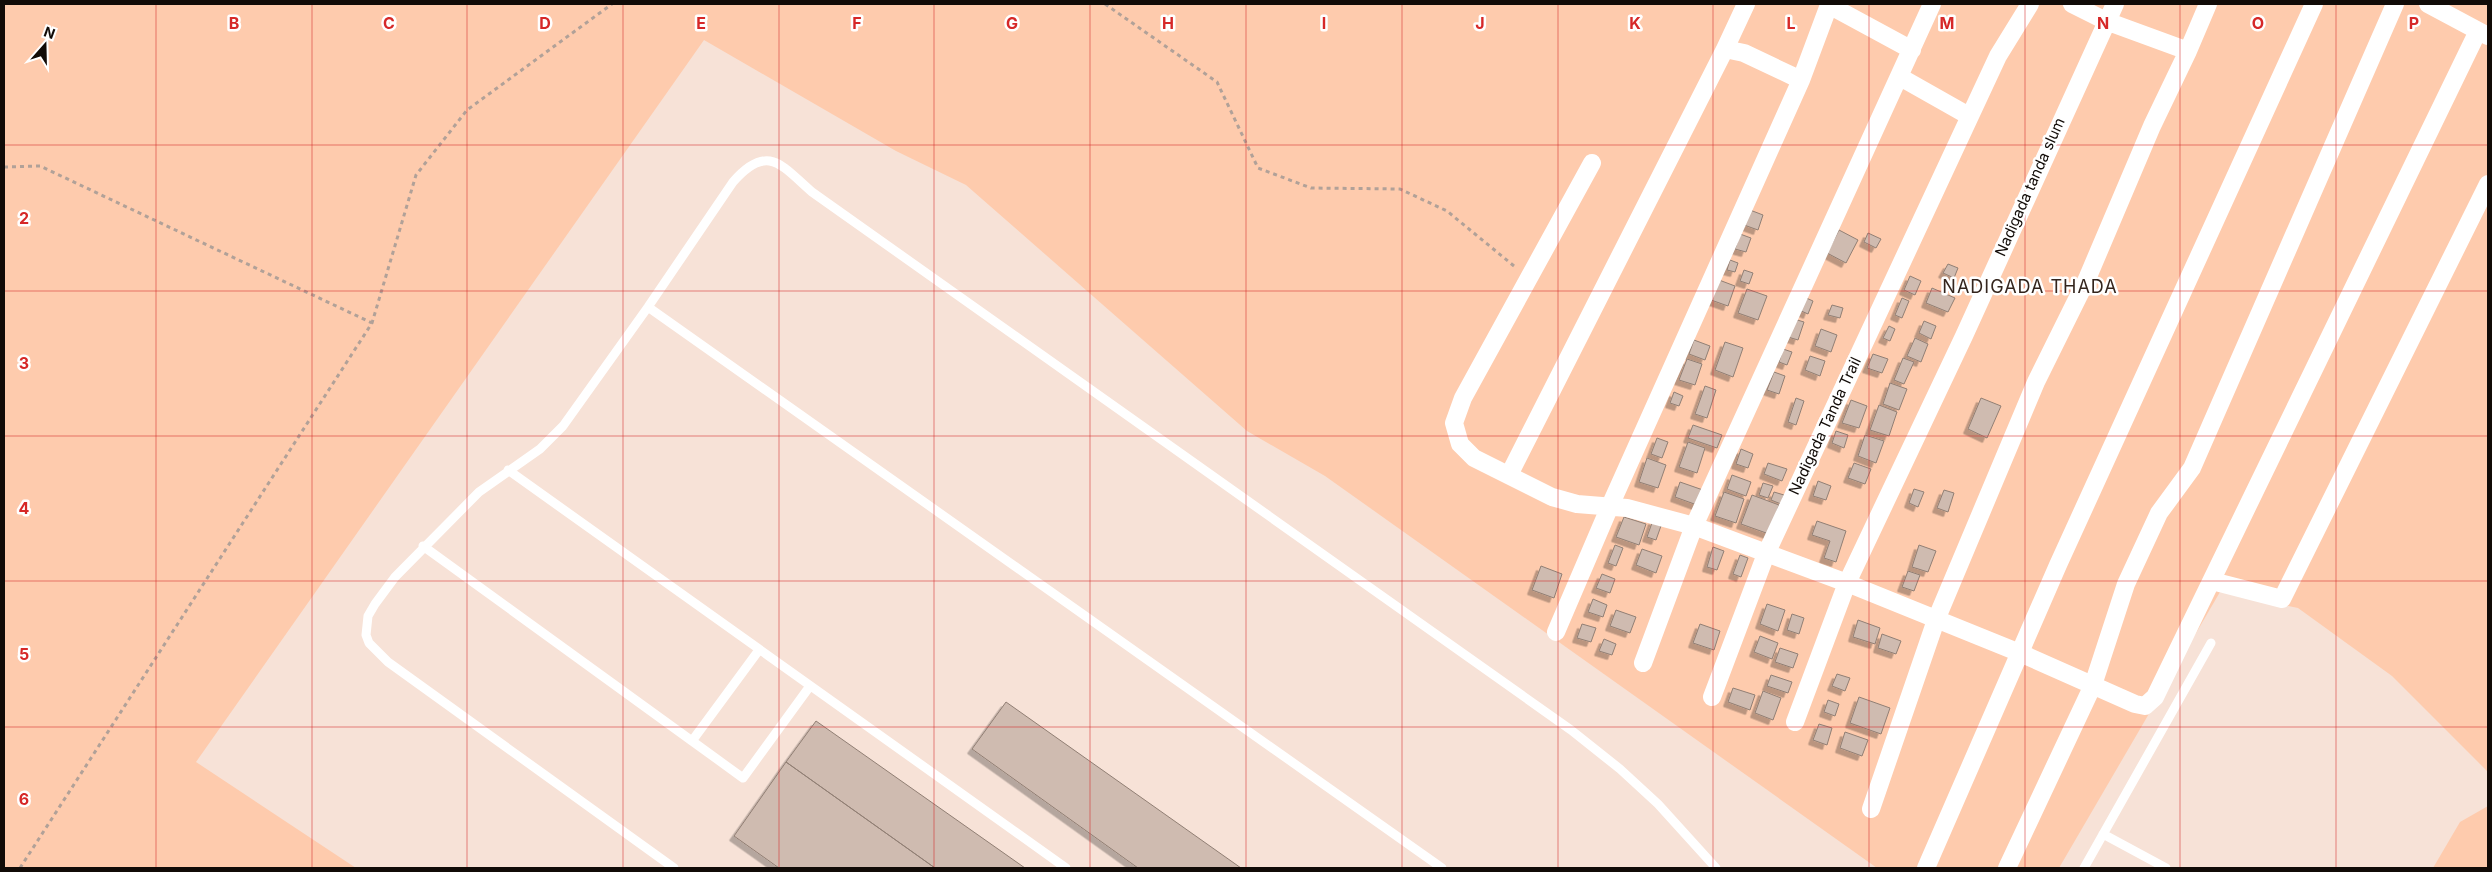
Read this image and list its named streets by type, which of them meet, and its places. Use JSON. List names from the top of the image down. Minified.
{"streets":{"street":["Nadigada tanda slum","Nadigada Tanda Trail"]},"districts":["NADIGADA THADA"],"north":"top","grid":{"columns":["B","C","D","E","F","G","H","I","J","K","L","M","N","O","P"],"rows":["2","3","4","5","6"]}}
